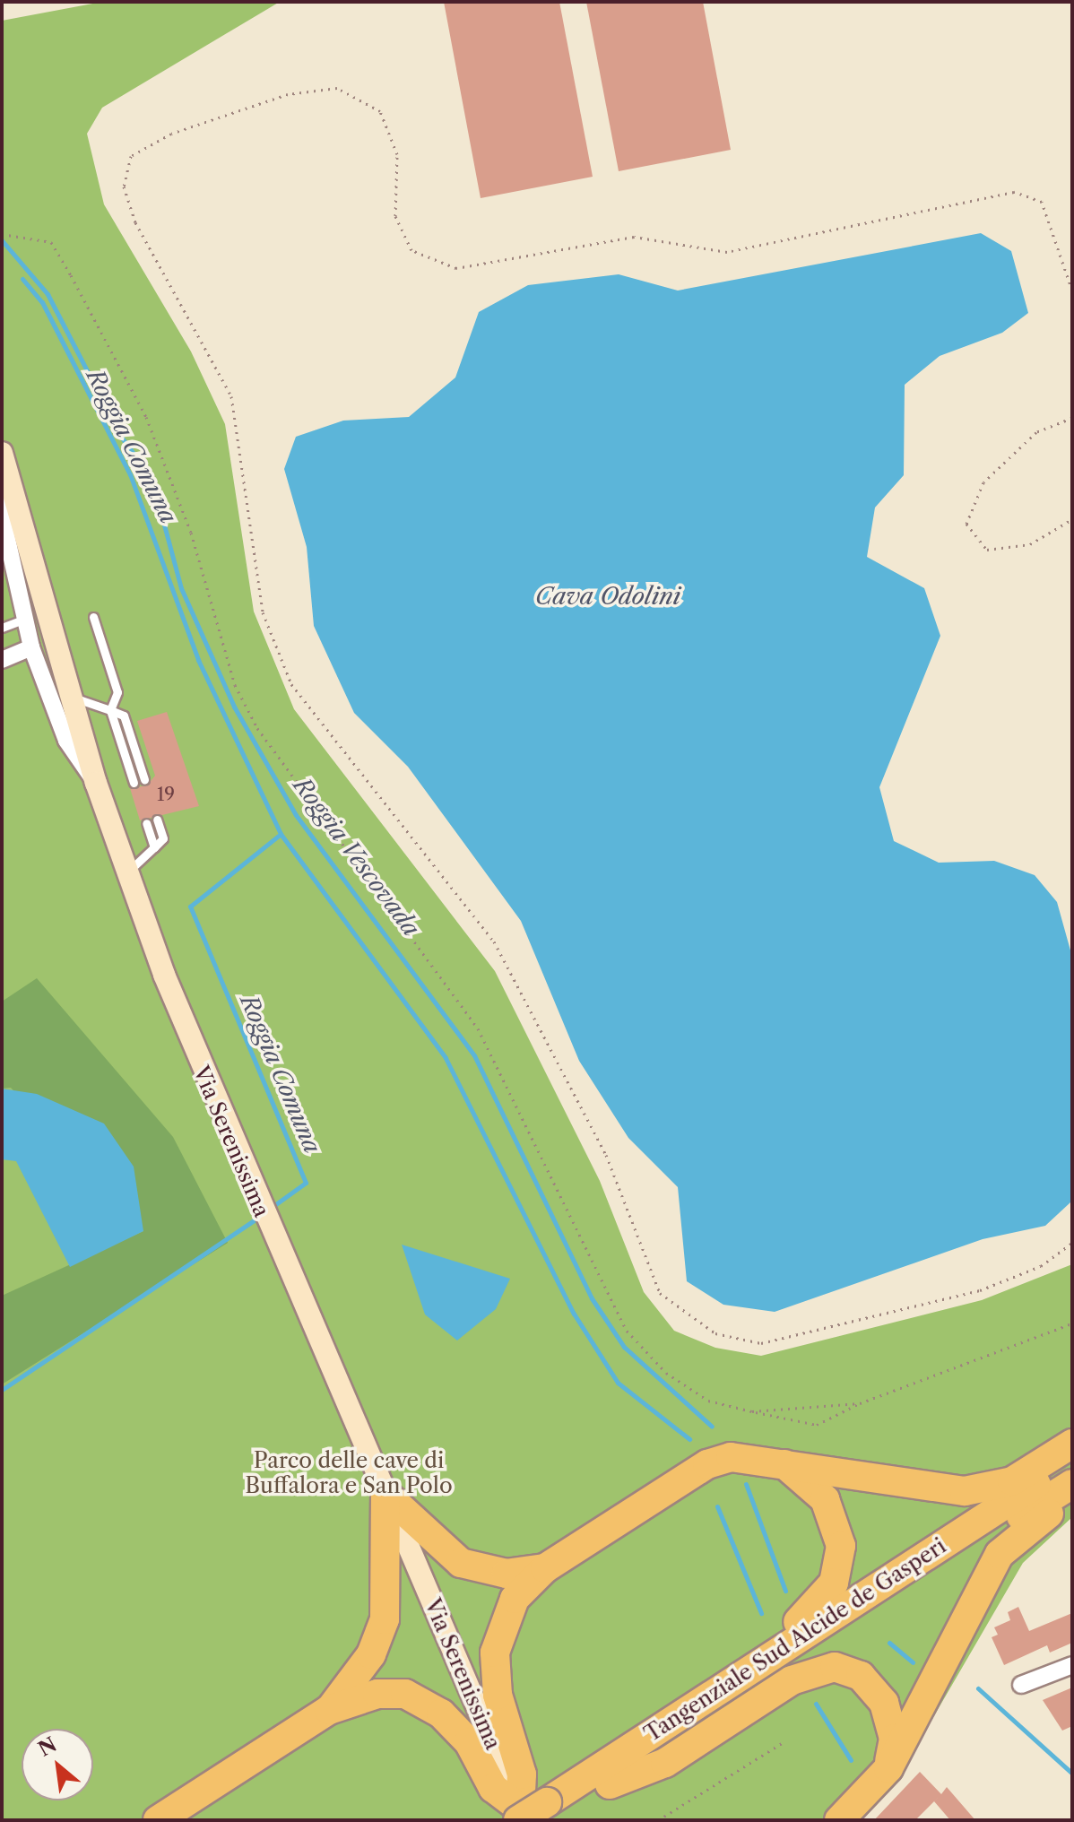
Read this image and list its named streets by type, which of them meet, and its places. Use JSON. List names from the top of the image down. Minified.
{"streets":{"highway":["Tangenziale Sud Alcide de Gasperi"],"main road":["Via Serenissima"]},"crossings":[["Via Serenissima","Tangenziale Sud Alcide de Gasperi"]],"water":["Roggia Comuna","Cava Odolini","Roggia Vescovada"],"parks":["Parco delle cave di Buffalora e San Polo"],"house_numbers":["19"],"north":"top left"}
